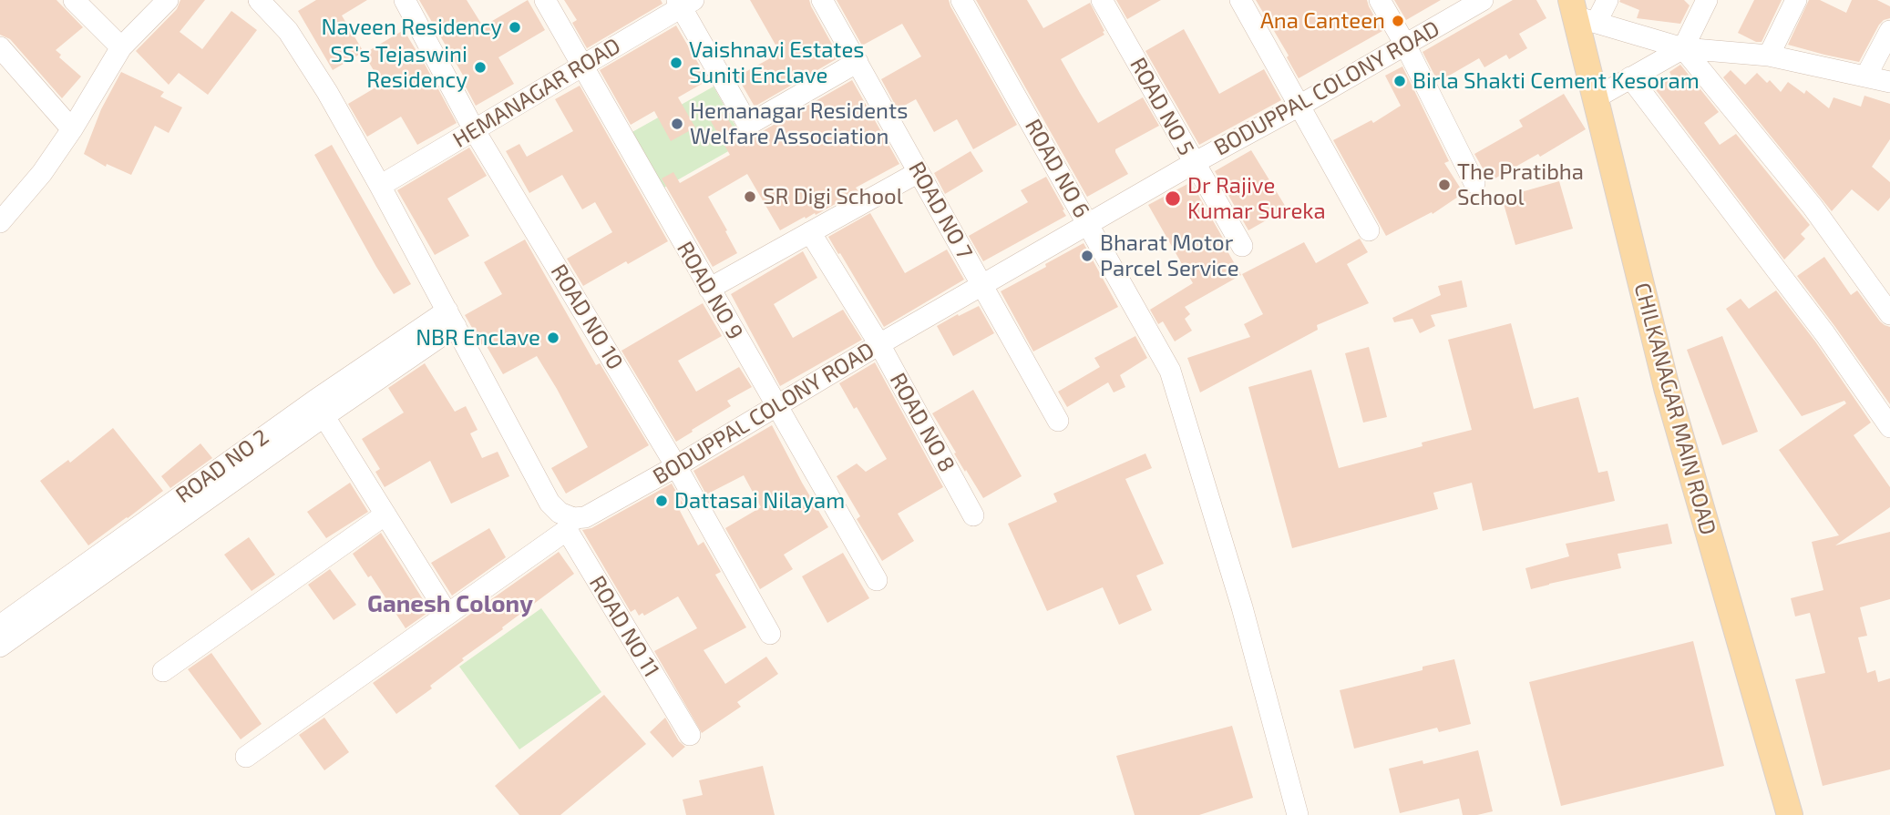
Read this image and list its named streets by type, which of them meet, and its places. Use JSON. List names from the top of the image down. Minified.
{"streets":{"main road":["CHILKANAGAR MAIN ROAD"],"street":["BODUPPAL COLONY ROAD","HEMANAGAR ROAD","ROAD NO 5","ROAD NO 6","ROAD NO 7","ROAD NO 9","ROAD NO 10","ROAD NO 8","ROAD NO 2","ROAD NO 11"]},"crossings":[["BODUPPAL COLONY ROAD","ROAD NO 5"],["BODUPPAL COLONY ROAD","ROAD NO 6"],["BODUPPAL COLONY ROAD","ROAD NO 7"],["BODUPPAL COLONY ROAD","ROAD NO 9"],["BODUPPAL COLONY ROAD","ROAD NO 10"],["BODUPPAL COLONY ROAD","ROAD NO 8"],["BODUPPAL COLONY ROAD","ROAD NO 11"],["HEMANAGAR ROAD","ROAD NO 9"],["HEMANAGAR ROAD","ROAD NO 10"]],"districts":["Ganesh Colony"],"places":["Ana Canteen","Naveen Residency","Vaishnavi Estates Suniti Enclave","SS's Tejaswini Residency","Birla Shakti Cement Kesoram","Hemanagar Residents Welfare Association","The Pratibha School","SR Digi School","Dr Rajive Kumar Sureka","Bharat Motor Parcel Service","NBR Enclave","Dattasai Nilayam"]}
